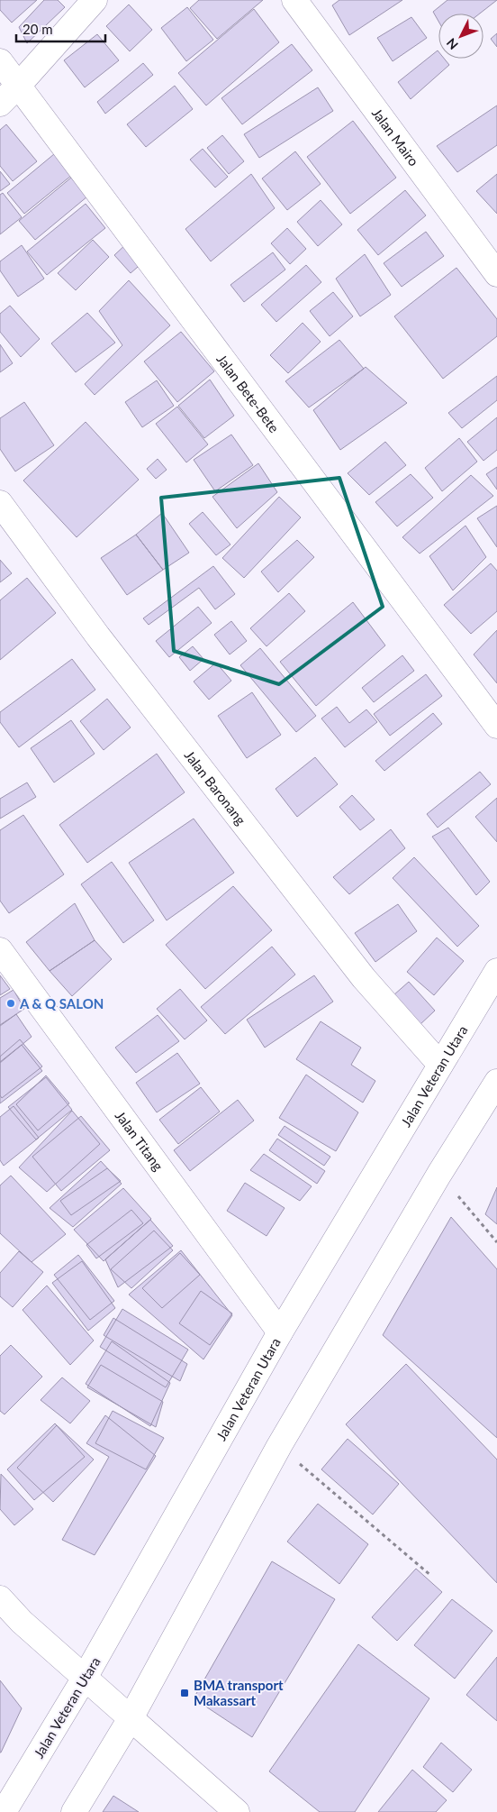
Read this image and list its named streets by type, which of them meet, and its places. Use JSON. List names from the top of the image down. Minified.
{"streets":{"main road":["Jalan Mairo","Jalan Bete-Bete","Jalan Baronang","Jalan Veteran Utara","Jalan Titang"]},"crossings":[["Jalan Baronang","Jalan Veteran Utara"],["Jalan Veteran Utara","Jalan Titang"]],"places":{"other":["A & Q SALON"],"transit":["BMA transport Makassart"]},"scale_bar":"20 m","north":"bottom left"}
